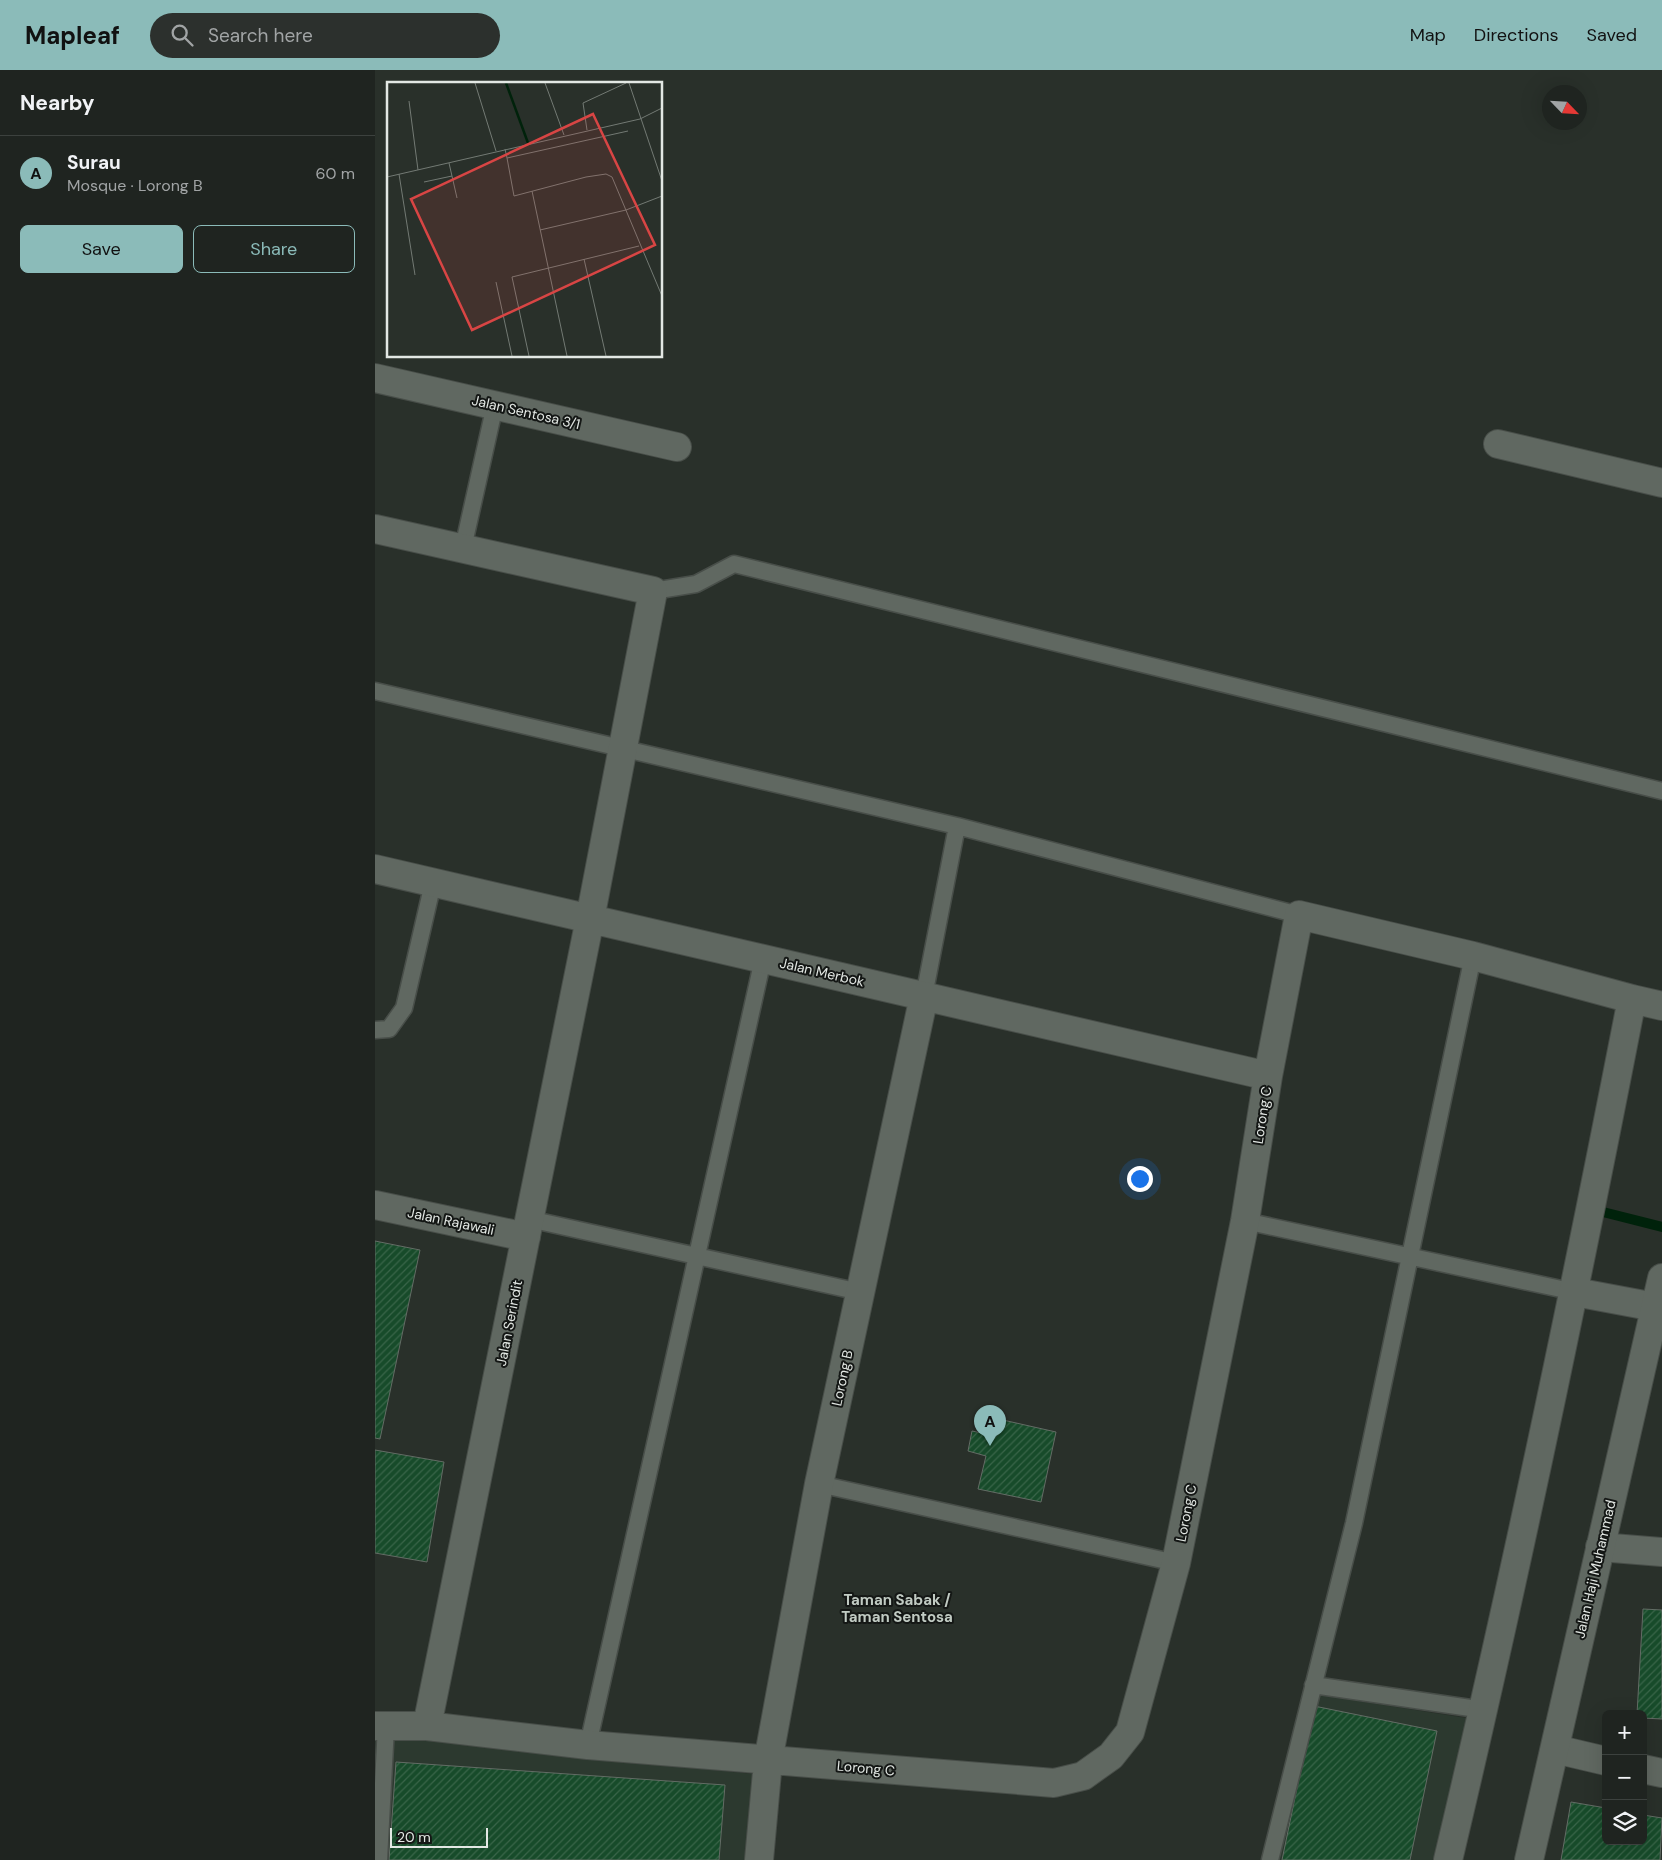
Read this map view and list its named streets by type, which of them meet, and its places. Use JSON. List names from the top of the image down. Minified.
{"streets":{"street":["Jalan Sentosa 3/1","Jalan Merbok","Lorong C","Jalan Rajawali","Jalan Serindit","Lorong B","Jalan Haji Muhammad"]},"crossings":[["Jalan Merbok","Lorong C"],["Jalan Merbok","Jalan Serindit"],["Jalan Merbok","Lorong B"],["Lorong C","Jalan Serindit"],["Lorong C","Lorong B"],["Jalan Rajawali","Jalan Serindit"]],"districts":["Taman Sabak / Taman Sentosa"],"scale_bar":"20 m","north":"bottom right","page":{"header":"Mapleaf","search":"Search here","nav":["Map","Directions","Saved"],"heading":"Nearby","list":[{"mark":"A","name":"Surau","note":"Mosque · Lorong B","value":"60 m"}],"buttons":["Save","Share"],"pins":"A","map_buttons":["+","−"],"scale":"20 m"}}
